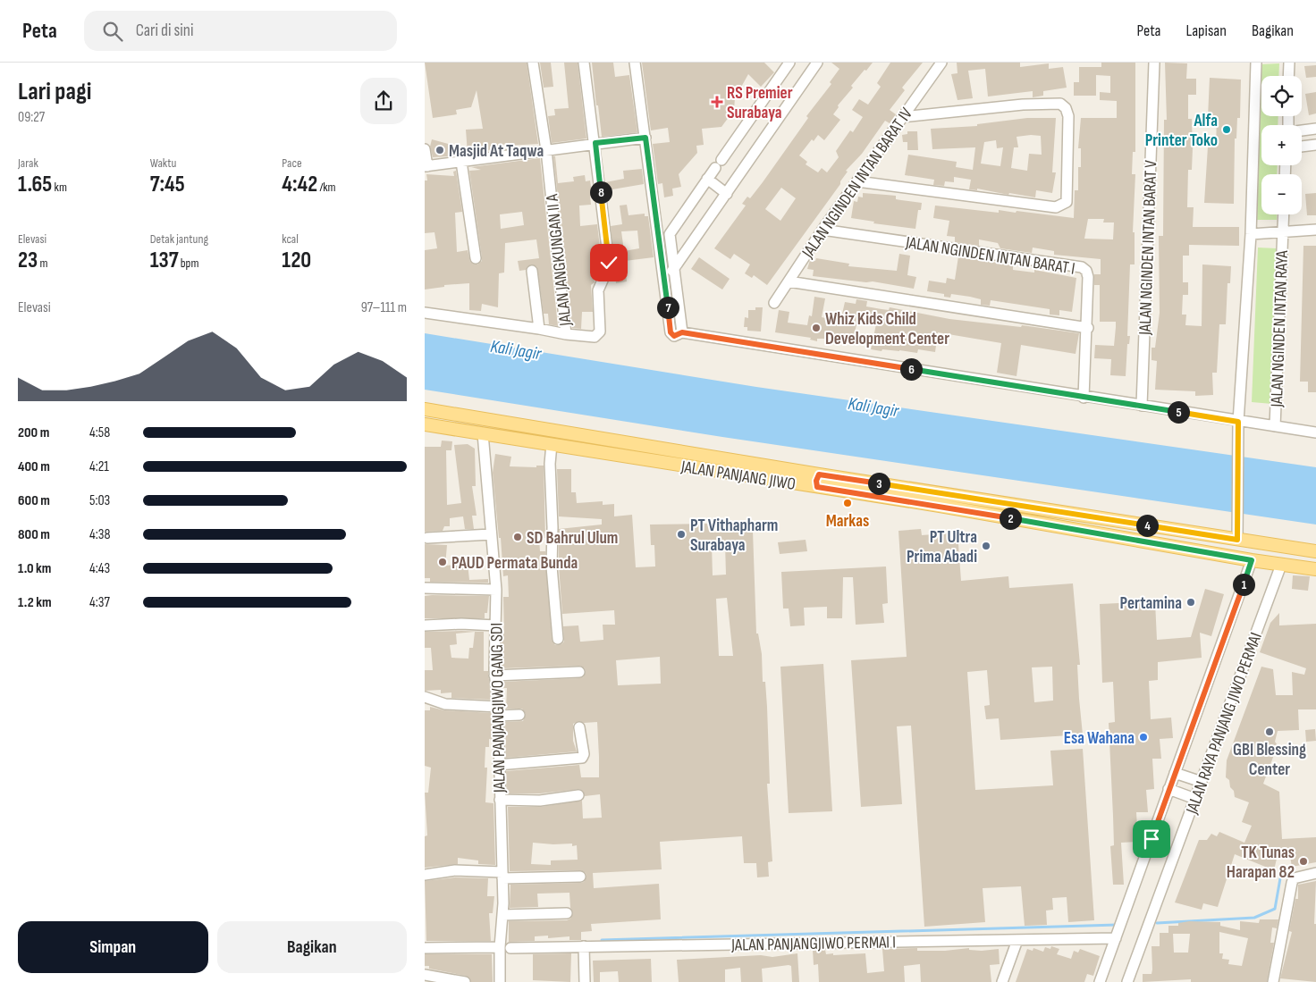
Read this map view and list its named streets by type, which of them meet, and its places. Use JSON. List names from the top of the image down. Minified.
{"streets":{"main road":["JALAN PANJANG JIWO"],"street":["JALAN NGINDEN INTAN BARAT IV","JALAN NGINDEN INTAN BARAT V","JALAN NGINDEN INTAN BARAT I","JALAN JANGKUNGAN II A","JALAN NGINDEN INTAN RAYA","JALAN PANJANGJIWO GANG SDI","JALAN RAYA PANJANG JIWO PERMAI","JALAN PANJANGJIWO PERMAI I"]},"crossings":[["JALAN NGINDEN INTAN BARAT IV","JALAN NGINDEN INTAN BARAT I"],["JALAN NGINDEN INTAN RAYA","JALAN PANJANG JIWO"],["JALAN PANJANG JIWO","JALAN PANJANGJIWO GANG SDI"],["JALAN PANJANG JIWO","JALAN RAYA PANJANG JIWO PERMAI"],["JALAN RAYA PANJANG JIWO PERMAI","JALAN PANJANGJIWO PERMAI I"]],"water":["Kali Jagir"],"places":{"health":["RS Premier Surabaya"],"other":["Alfa Printer Toko","Masjid At Taqwa","Whiz Kids Child Development Center","Markas","PT Vithapharm Surabaya","SD Bahrul Ulum","PT Ultra Prima Abadi","PAUD Permata Bunda","Pertamina","GBI Blessing Center","Esa Wahana","TK Tunas Harapan 82"]},"page":{"header":"Peta","search":"Cari di sini","nav":["Peta","Lapisan","Bagikan"],"heading":["Lari pagi","09:27"],"map_buttons":["+","−"],"stats":[["Jarak","1.65 km"],["Waktu","7:45"],["Pace","4:42 /km"],["Elevasi","23 m"],["Detak jantung","137 bpm"],["kcal","120"]],"pins":["8","7","6","5","3","2","4","1"],"chart":["Elevasi","97–111 m"],"list":[{"name":"200 m","note":"4:58"},{"name":"400 m","note":"4:21"},{"name":"600 m","note":"5:03"},{"name":"800 m","note":"4:38"},{"name":"1.0 km","note":"4:43"},{"name":"1.2 km","note":"4:37"}],"buttons":["Simpan","Bagikan"]}}
